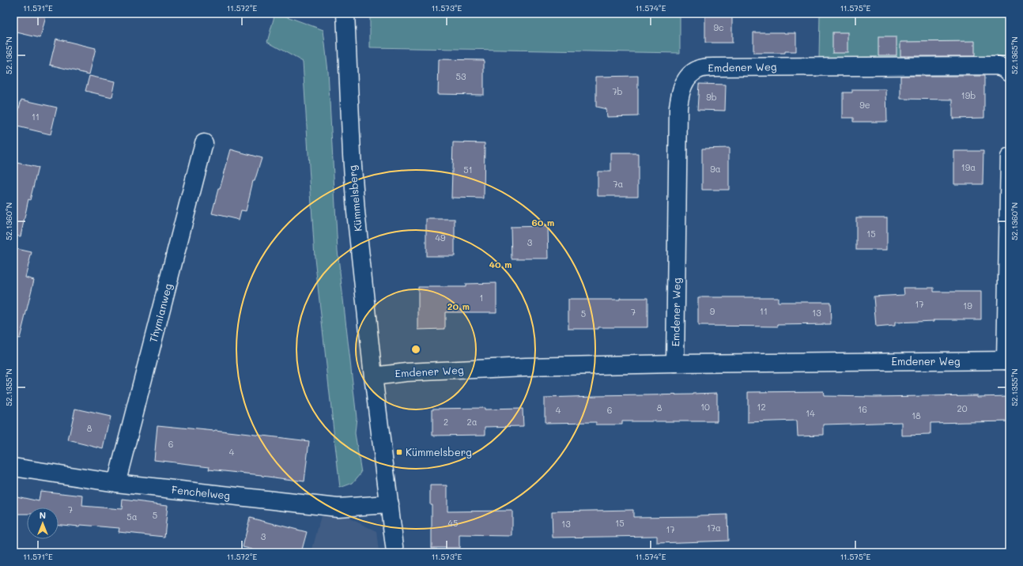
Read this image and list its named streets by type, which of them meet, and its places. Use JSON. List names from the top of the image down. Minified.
{"streets":{"street":["Emdener Weg","Kümmelsberg","Thymianweg","Fenchelweg"]},"crossings":[["Emdener Weg","Kümmelsberg"],["Kümmelsberg","Fenchelweg"],["Thymianweg","Fenchelweg"]],"places":{"transit":["Kümmelsberg"]},"house_numbers":["9c","53","7b","19b","9b","9e","11","19a","9a","51","7a","15","49","3","1","17","19","9","11","7","13","5","10","12","8","20","16","4","6","14","18","2","2a","8","6","4","7","5","5a","45","15","13","17a","17","3"],"north":"top","coordinates":["11.571°E","11.572°E","11.573°E","11.574°E","11.575°E","52.1365°N","52.1360°N","52.1355°N"],"rings":["60 m","40 m","20 m"]}
